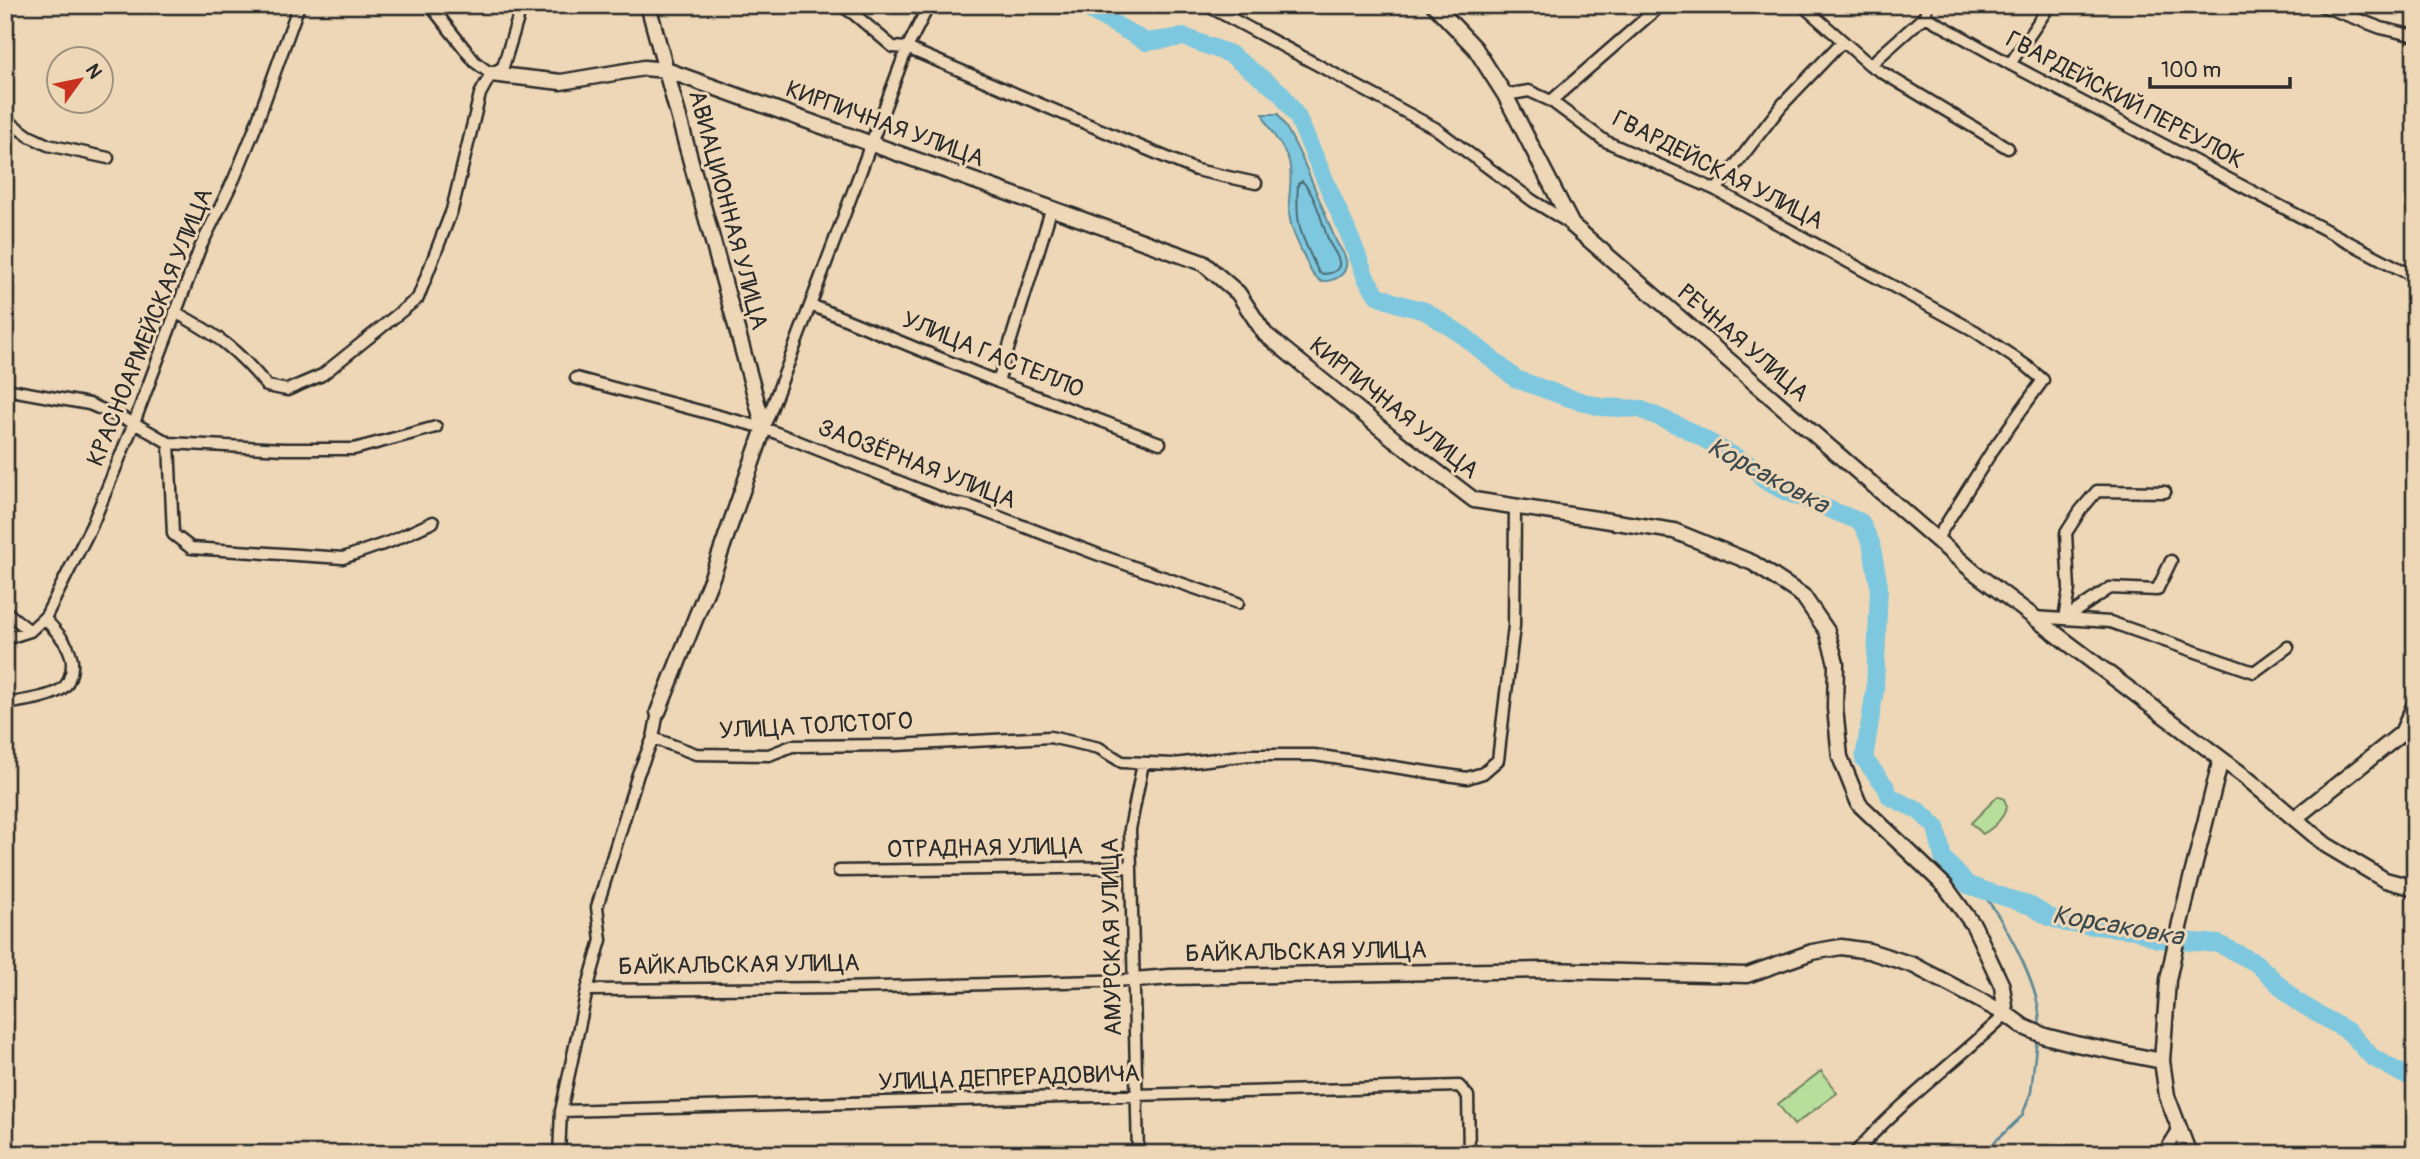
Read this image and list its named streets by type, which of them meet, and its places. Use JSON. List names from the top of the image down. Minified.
{"streets":{"street":["ГВАРДЕЙСКИЙ ПЕРЕУЛОК","КИРПИЧНАЯ УЛИЦА","ГВАРДЕЙСКАЯ УЛИЦА","АВИАЦИОННАЯ УЛИЦА","КРАСНОАРМЕЙСКАЯ УЛИЦА","РЕЧНАЯ УЛИЦА","УЛИЦА ГАСТЕЛЛО","ЗАОЗЁРНАЯ УЛИЦА","УЛИЦА ТОЛСТОГО","ОТРАДНАЯ УЛИЦА","АМУРСКАЯ УЛИЦА","БАЙКАЛЬСКАЯ УЛИЦА","УЛИЦА ДЕПРЕРАДОВИЧА"]},"crossings":[["КИРПИЧНАЯ УЛИЦА","АВИАЦИОННАЯ УЛИЦА"],["КИРПИЧНАЯ УЛИЦА","УЛИЦА ТОЛСТОГО"],["КИРПИЧНАЯ УЛИЦА","БАЙКАЛЬСКАЯ УЛИЦА"],["ГВАРДЕЙСКАЯ УЛИЦА","РЕЧНАЯ УЛИЦА"],["АВИАЦИОННАЯ УЛИЦА","ЗАОЗЁРНАЯ УЛИЦА"],["УЛИЦА ТОЛСТОГО","АМУРСКАЯ УЛИЦА"],["ОТРАДНАЯ УЛИЦА","АМУРСКАЯ УЛИЦА"],["АМУРСКАЯ УЛИЦА","БАЙКАЛЬСКАЯ УЛИЦА"],["АМУРСКАЯ УЛИЦА","УЛИЦА ДЕПРЕРАДОВИЧА"]],"water":["Корсаковка"],"scale_bar":"100 m","north":"top right"}
